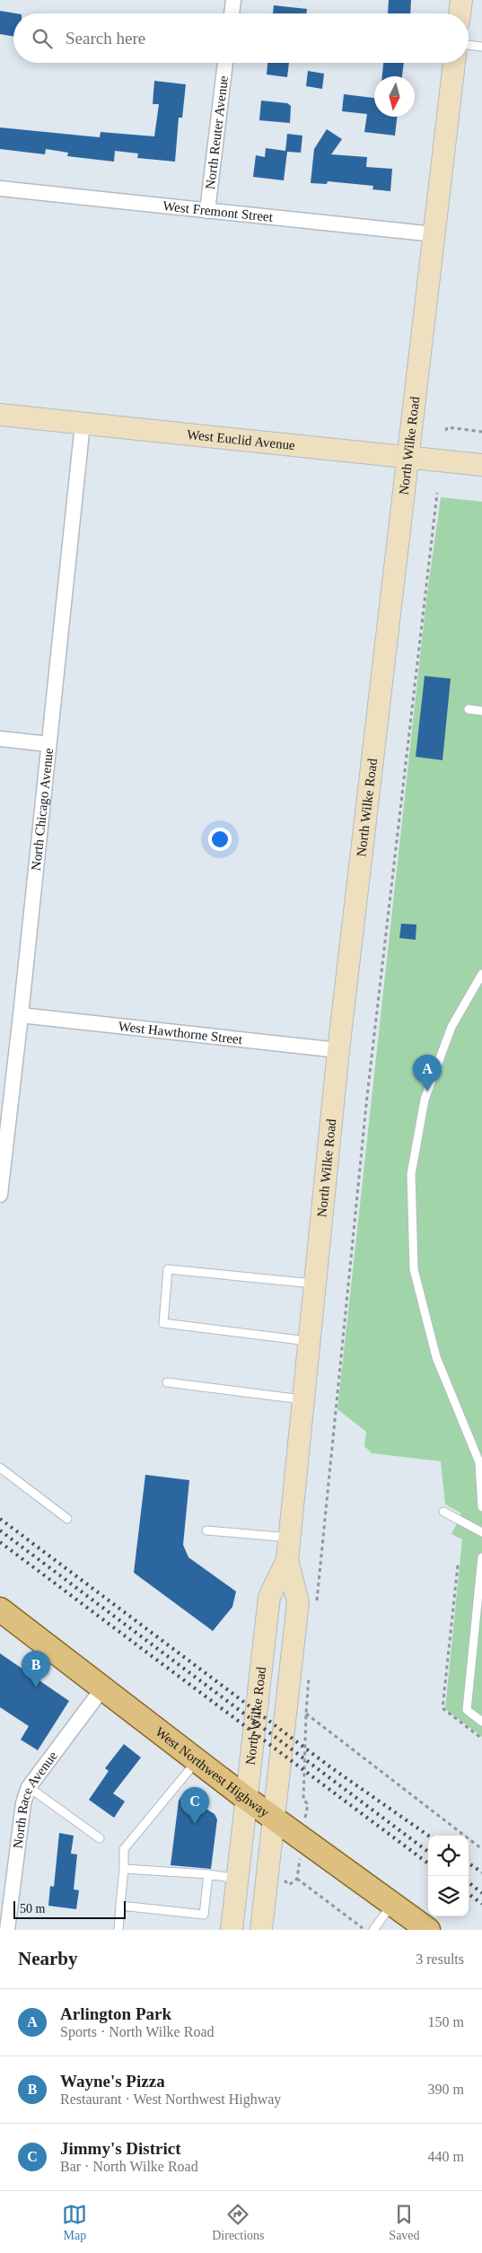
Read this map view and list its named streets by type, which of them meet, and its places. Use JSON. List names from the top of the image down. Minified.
{"streets":{"main road":["West Euclid Avenue","North Wilke Road","West Northwest Highway"],"street":["North Reuter Avenue","West Fremont Street","North Chicago Avenue","West Hawthorne Street","North Race Avenue"]},"crossings":[["North Reuter Avenue","West Fremont Street"],["West Fremont Street","North Wilke Road"],["West Euclid Avenue","North Wilke Road"],["West Euclid Avenue","North Chicago Avenue"],["North Wilke Road","West Hawthorne Street"],["North Wilke Road","West Northwest Highway"],["North Chicago Avenue","West Hawthorne Street"],["West Northwest Highway","North Race Avenue"]],"scale_bar":"50 m","north":"bottom","page":{"search":"Search here","pins":["A","B","C"],"scale":"50 m","heading":["Nearby","3 results"],"list":[{"mark":"A","name":"Arlington Park","note":"Sports · North Wilke Road","value":"150 m"},{"mark":"B","name":"Wayne's Pizza","note":"Restaurant · West Northwest Highway","value":"390 m"},{"mark":"C","name":"Jimmy's District","note":"Bar · North Wilke Road","value":"440 m"}],"nav":["Map","Directions","Saved"]}}
